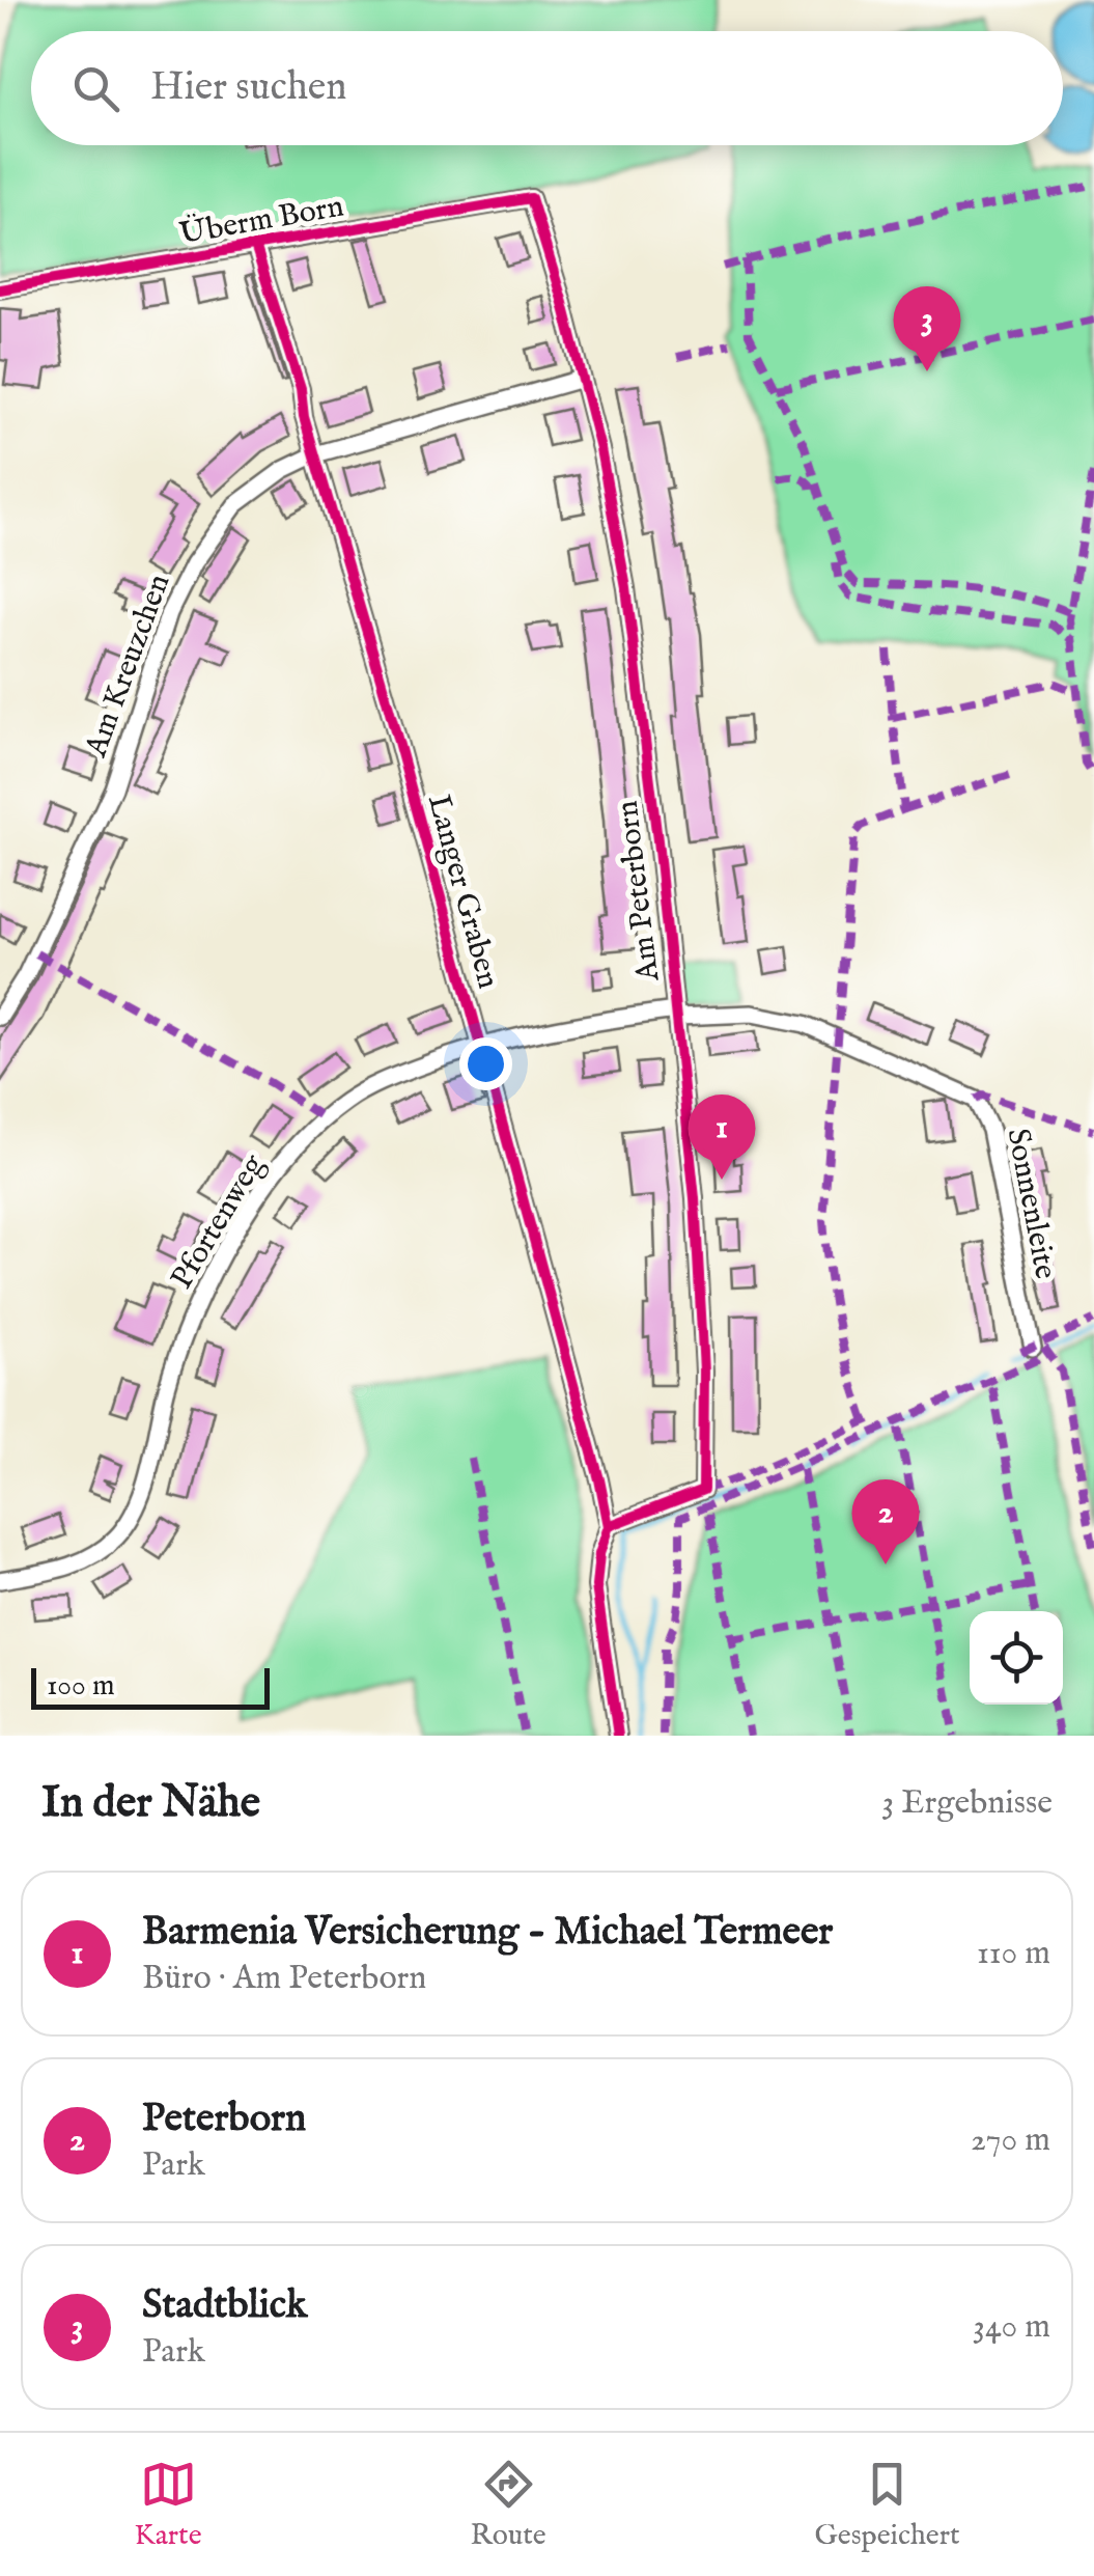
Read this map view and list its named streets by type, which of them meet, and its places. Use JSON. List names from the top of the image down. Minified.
{"streets":{"street":["Überm Born","Am Kreuzchen","Langer Graben","Am Peterborn","Sonnenleite","Pfortenweg"]},"crossings":[["Überm Born","Langer Graben"],["Überm Born","Am Peterborn"],["Am Kreuzchen","Langer Graben"],["Am Kreuzchen","Am Peterborn"],["Langer Graben","Am Peterborn"],["Langer Graben","Pfortenweg"],["Am Peterborn","Pfortenweg"],["Sonnenleite","Pfortenweg"]],"scale_bar":"100 m","page":{"search":"Hier suchen","pins":["3","1","2"],"scale":"100 m","heading":["In der Nähe","3 Ergebnisse"],"list":[{"mark":"1","name":"Barmenia Versicherung - Michael Termeer","note":"Büro · Am Peterborn","value":"110 m"},{"mark":"2","name":"Peterborn","note":"Park","value":"270 m"},{"mark":"3","name":"Stadtblick","note":"Park","value":"340 m"}],"nav":["Karte","Route","Gespeichert"]}}
